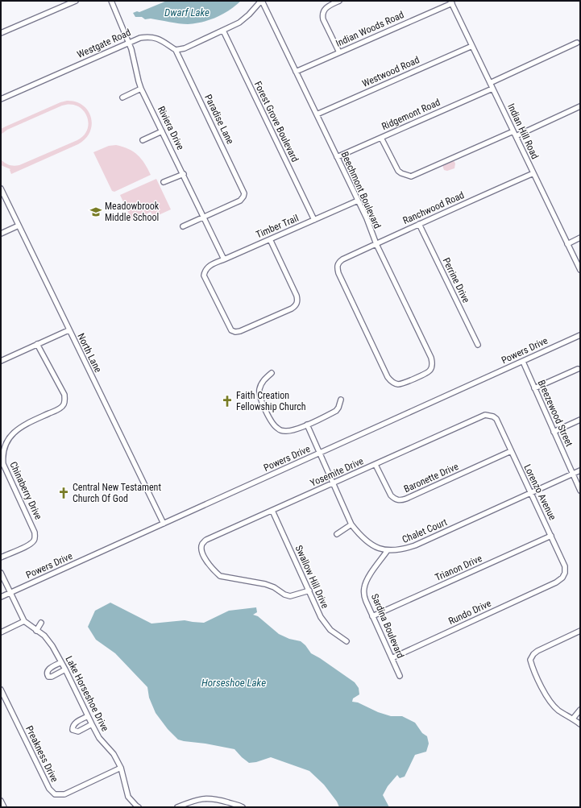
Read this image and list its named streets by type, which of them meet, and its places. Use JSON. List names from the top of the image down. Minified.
{"streets":{"street":["Indian Woods Road","Westgate Road","Westwood Road","Ridgemont Road","Paradise Lane","Forest Grove Boulevard","Riviera Drive","Indian Hill Road","Beechmont Boulevard","Ranchwood Road","Timber Trail","Perrine Drive","Powers Drive","North Lane","Breezewood Street","Yosemite Drive","Baronette Drive","Chinaberry Drive","Lorenzo Avenue","Chalet Court","Trianon Drive","Swallow Hill Drive","Rundo Drive","Sardina Boulevard","Lake Horseshoe Drive","Preakness Drive"]},"crossings":[["Indian Woods Road","Indian Hill Road"],["Indian Woods Road","Beechmont Boulevard"],["Westgate Road","Paradise Lane"],["Westgate Road","Riviera Drive"],["Westwood Road","Indian Hill Road"],["Westwood Road","Beechmont Boulevard"],["Ridgemont Road","Indian Hill Road"],["Ridgemont Road","Beechmont Boulevard"],["Paradise Lane","Riviera Drive"],["Forest Grove Boulevard","Timber Trail"],["Riviera Drive","Timber Trail"],["Indian Hill Road","Ranchwood Road"],["Beechmont Boulevard","Ranchwood Road"],["Beechmont Boulevard","Timber Trail"],["Ranchwood Road","Perrine Drive"],["Powers Drive","North Lane"],["Powers Drive","Breezewood Street"],["Powers Drive","Chalet Court"],["Powers Drive","Lake Horseshoe Drive"],["Breezewood Street","Chalet Court"],["Yosemite Drive","Baronette Drive"],["Yosemite Drive","Lorenzo Avenue"],["Yosemite Drive","Chalet Court"],["Yosemite Drive","Swallow Hill Drive"],["Baronette Drive","Lorenzo Avenue"],["Lorenzo Avenue","Chalet Court"],["Lorenzo Avenue","Trianon Drive"],["Lorenzo Avenue","Rundo Drive"],["Chalet Court","Sardina Boulevard"],["Trianon Drive","Sardina Boulevard"],["Rundo Drive","Sardina Boulevard"],["Lake Horseshoe Drive","Preakness Drive"]],"water":["Dwarf Lake","Horseshoe Lake"],"places":{"school or university":["Meadowbrook Middle School"],"church":["Faith Creation Fellowship Church","Central New Testament Church Of God"]}}
